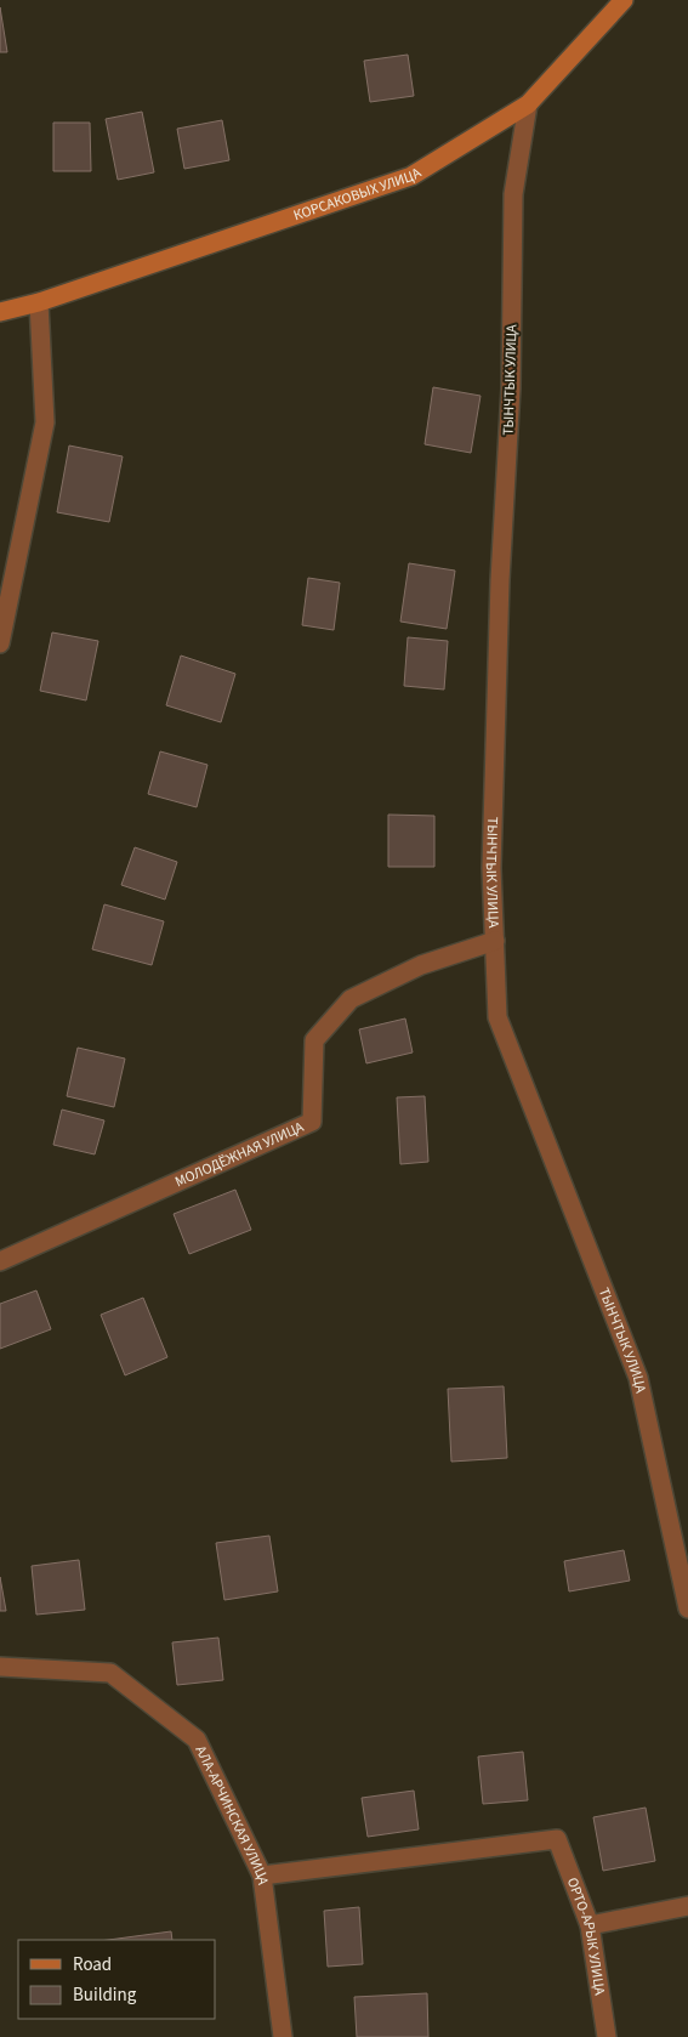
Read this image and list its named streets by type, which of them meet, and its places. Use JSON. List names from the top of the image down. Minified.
{"streets":{"street":["КОРСАКОВЫХ УЛИЦА","ТЫНЧТЫК УЛИЦА","МОЛОДЁЖНАЯ УЛИЦА","АЛА-АРЧИНСКАЯ УЛИЦА","ОРТО-АРЫК УЛИЦА"]},"crossings":[["КОРСАКОВЫХ УЛИЦА","ТЫНЧТЫК УЛИЦА"],["ТЫНЧТЫК УЛИЦА","МОЛОДЁЖНАЯ УЛИЦА"],["АЛА-АРЧИНСКАЯ УЛИЦА","ОРТО-АРЫК УЛИЦА"]],"legend":["Road","Building"]}
